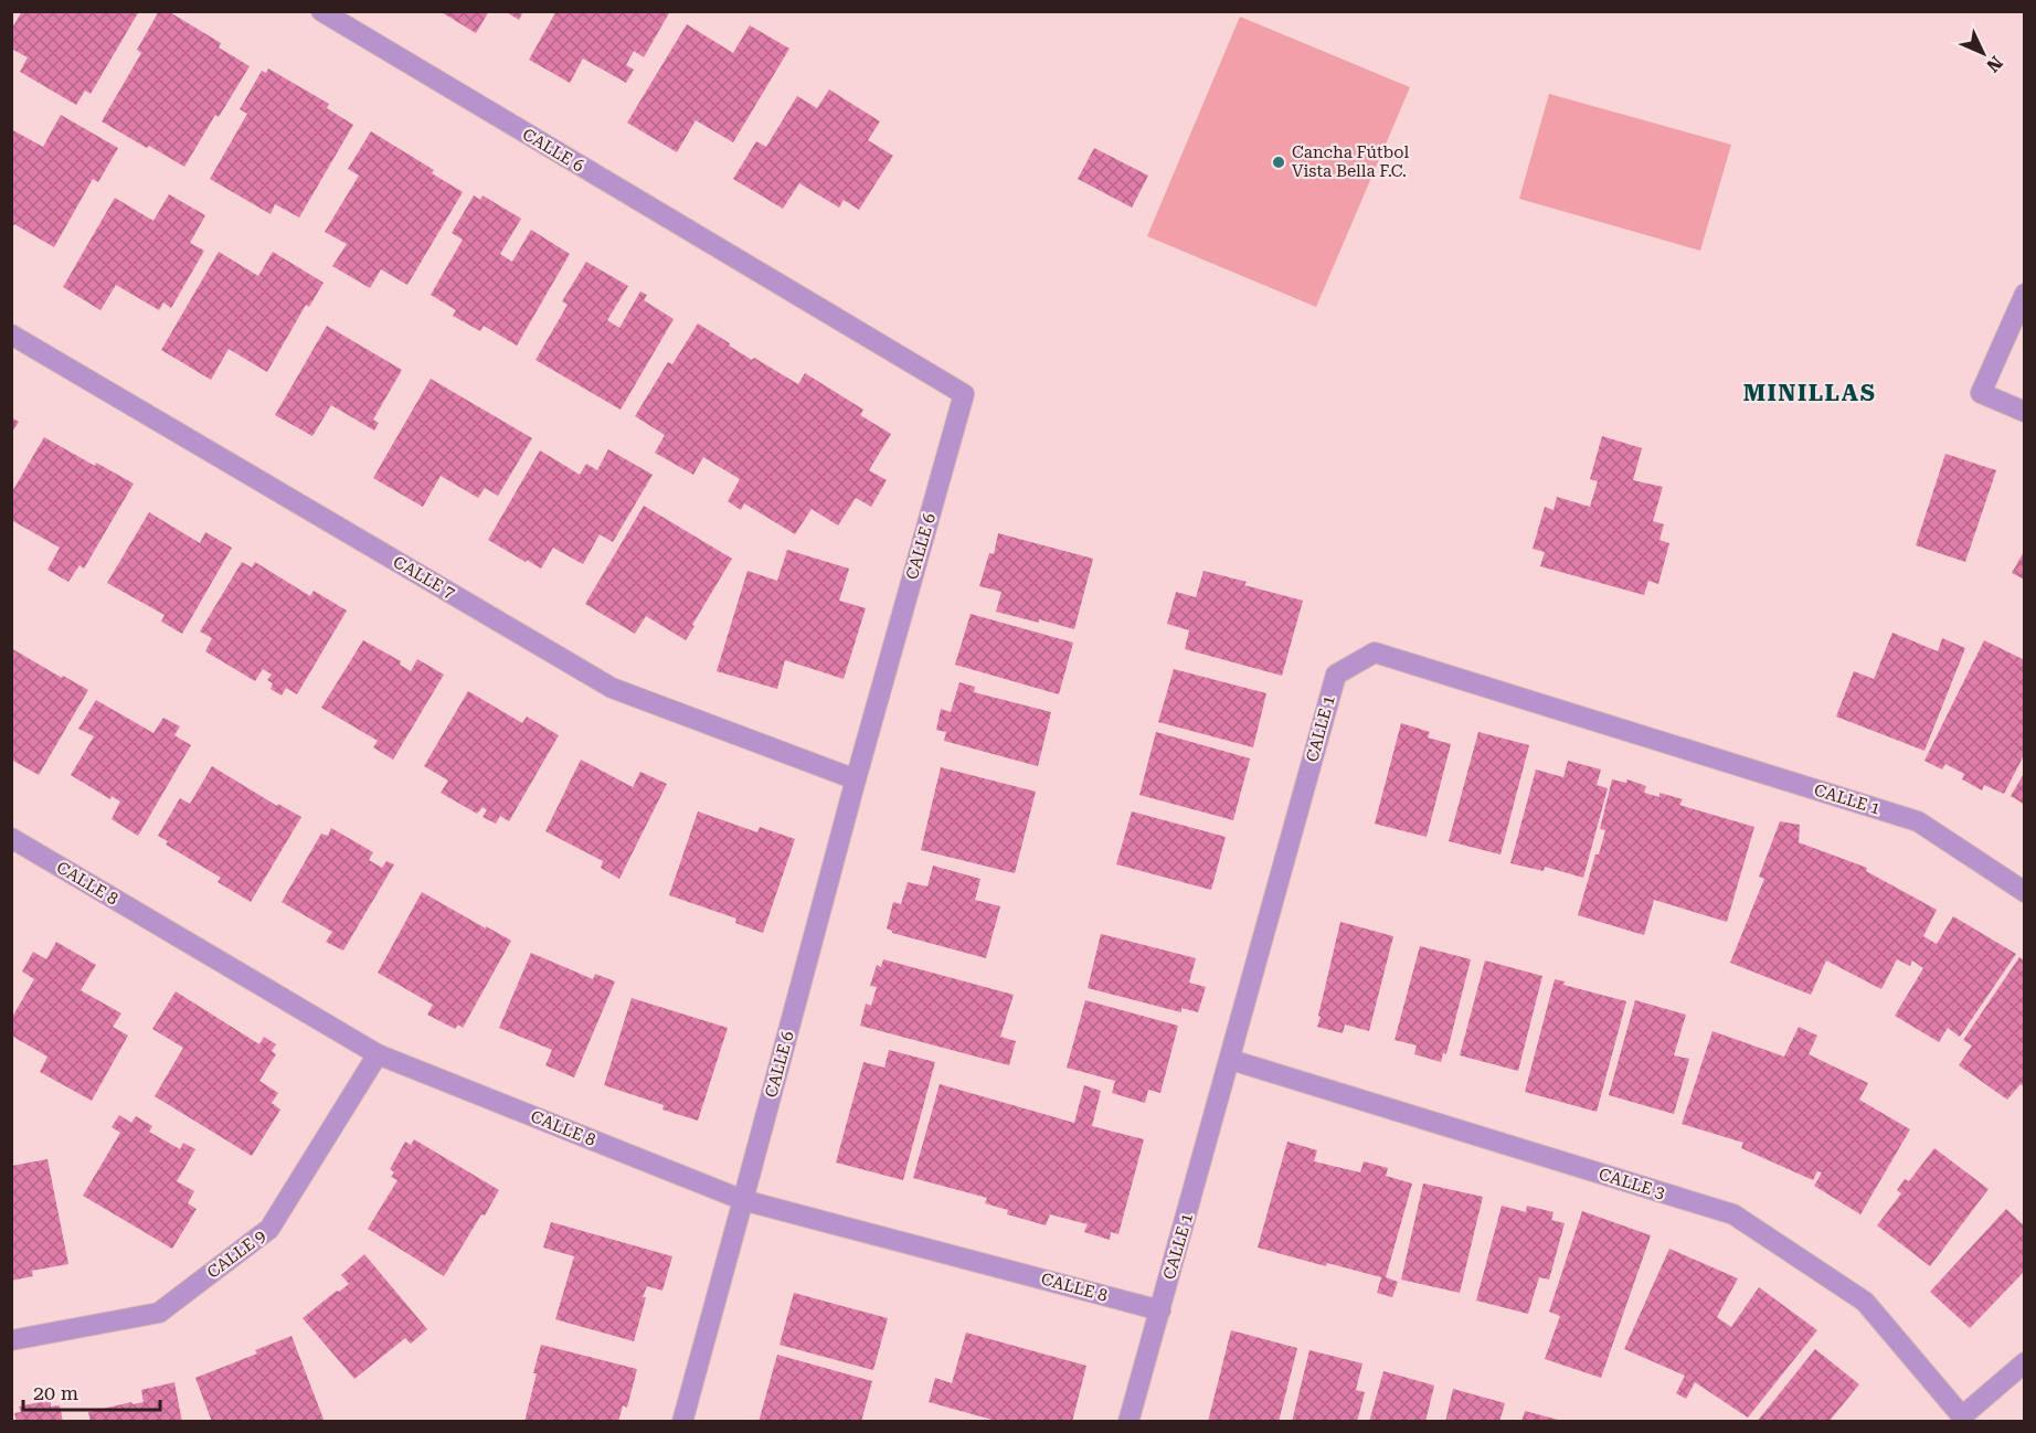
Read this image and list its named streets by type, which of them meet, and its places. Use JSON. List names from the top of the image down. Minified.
{"streets":{"street":["CALLE 6","CALLE 7","CALLE 1","CALLE 8","CALLE 3","CALLE 9"]},"crossings":[["CALLE 6","CALLE 7"],["CALLE 6","CALLE 8"],["CALLE 1","CALLE 8"],["CALLE 1","CALLE 3"],["CALLE 8","CALLE 9"]],"districts":["MINILLAS"],"places":["Cancha Fútbol Vista Bella F.C."],"scale_bar":"20 m","north":"bottom right"}
